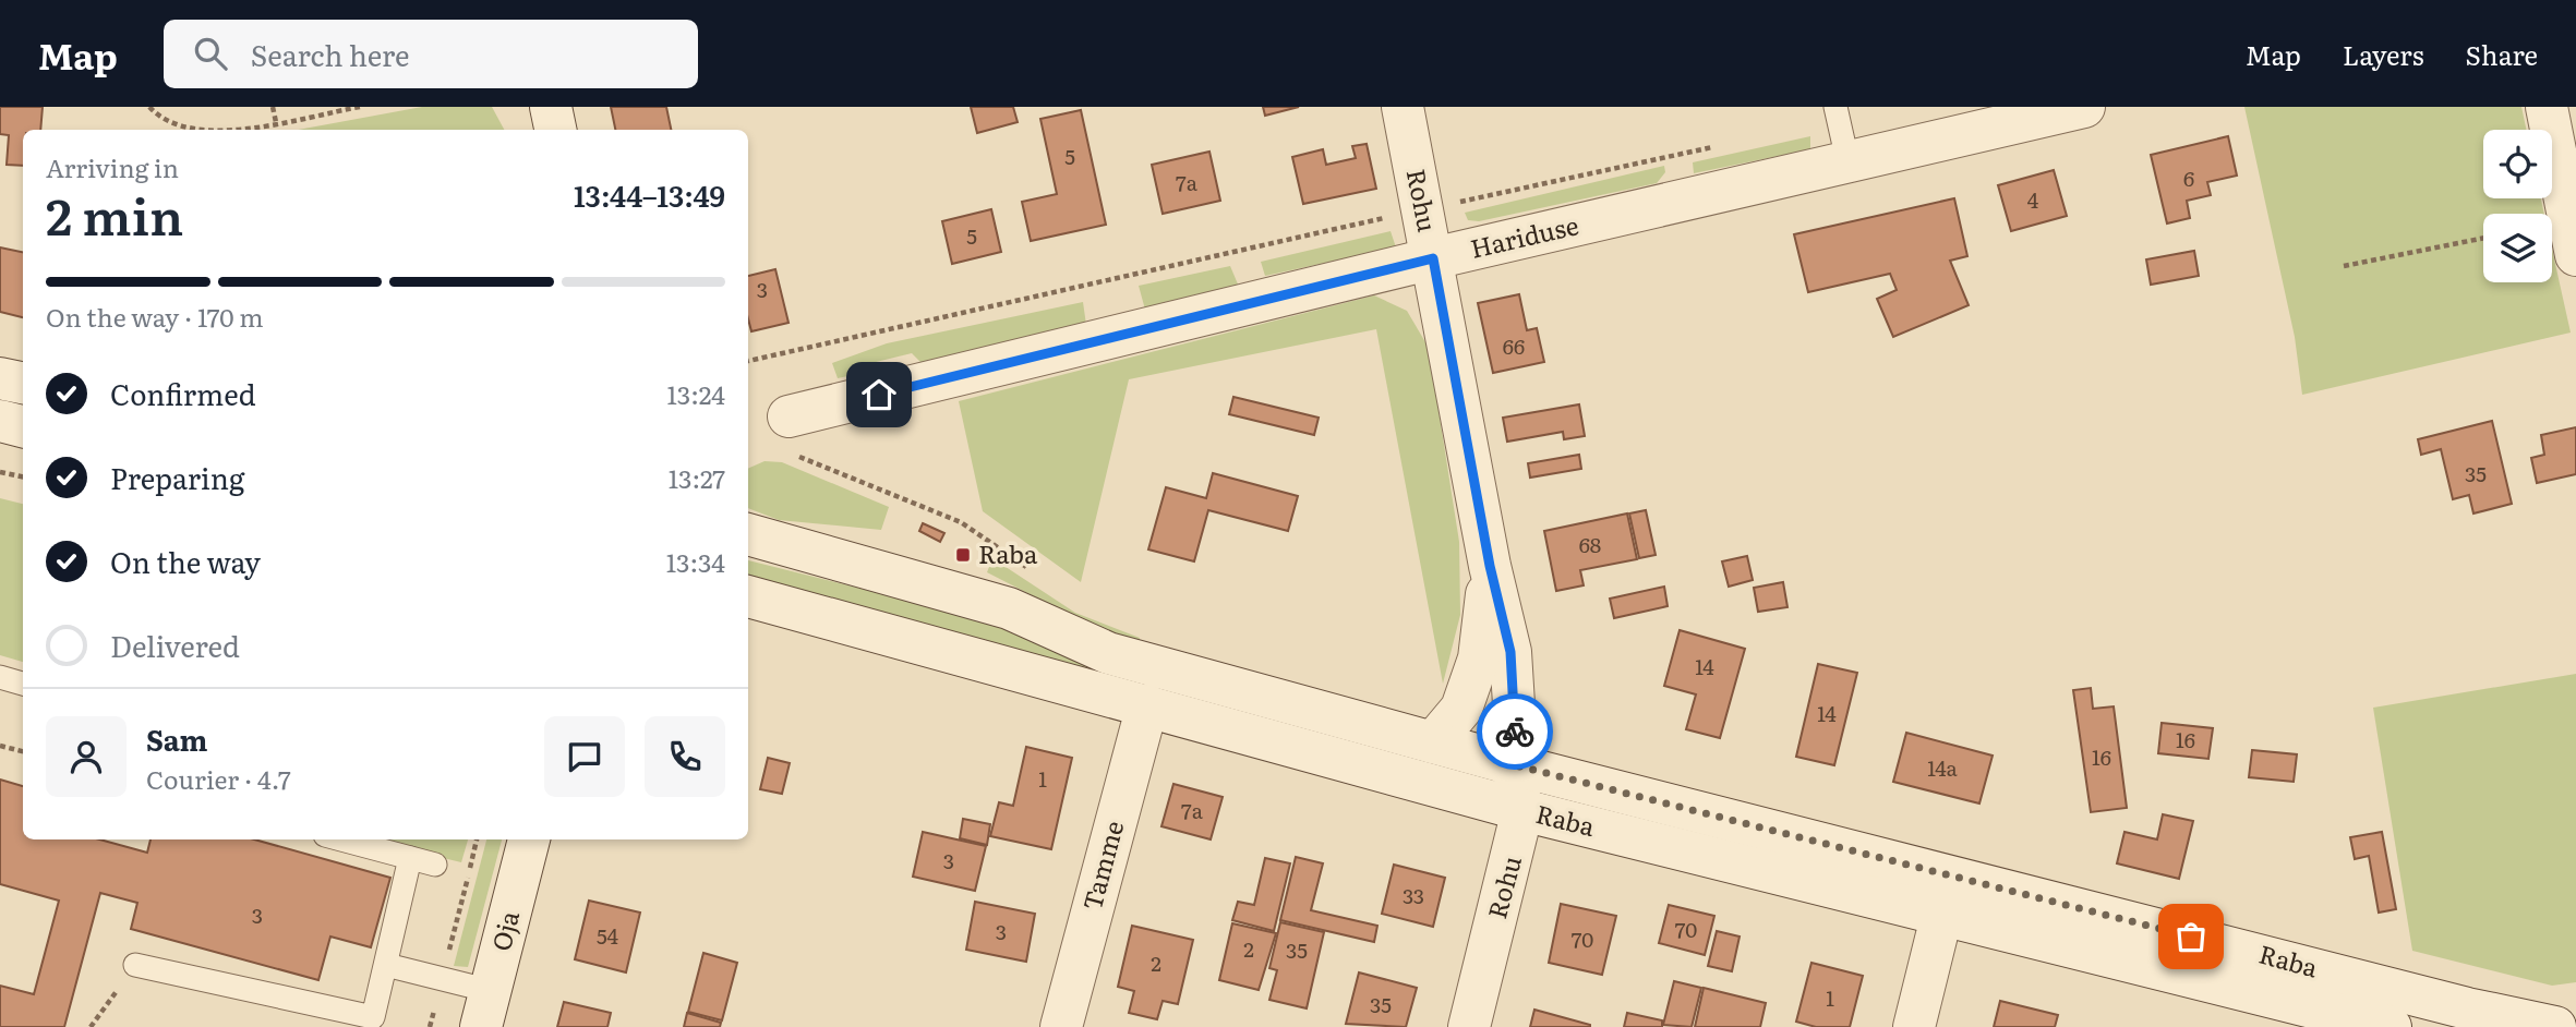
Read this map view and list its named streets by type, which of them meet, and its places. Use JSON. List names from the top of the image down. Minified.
{"streets":{"street":["Rohu","Hariduse","Raba","Tamme","Oja"]},"crossings":[["Rohu","Hariduse"],["Rohu","Raba"],["Raba","Tamme"]],"places":{"transit":["Raba"]},"house_numbers":["5","6","7a","4","5","3","66","35","68","14","14","16","16","14a","1","7a","3","33","3","70","3","54","70","2","35","2","1","35"],"page":{"header":"Map","search":"Search here","nav":["Map","Layers","Share"],"heading":["2 min","Arriving in","13:44–13:49"],"panel":["Sam","Courier · 4.7"],"bar":"On the way · 170 m","list":[["Confirmed","13:24"],["Preparing","13:27"],["On the way","13:34"],"Delivered"]}}
